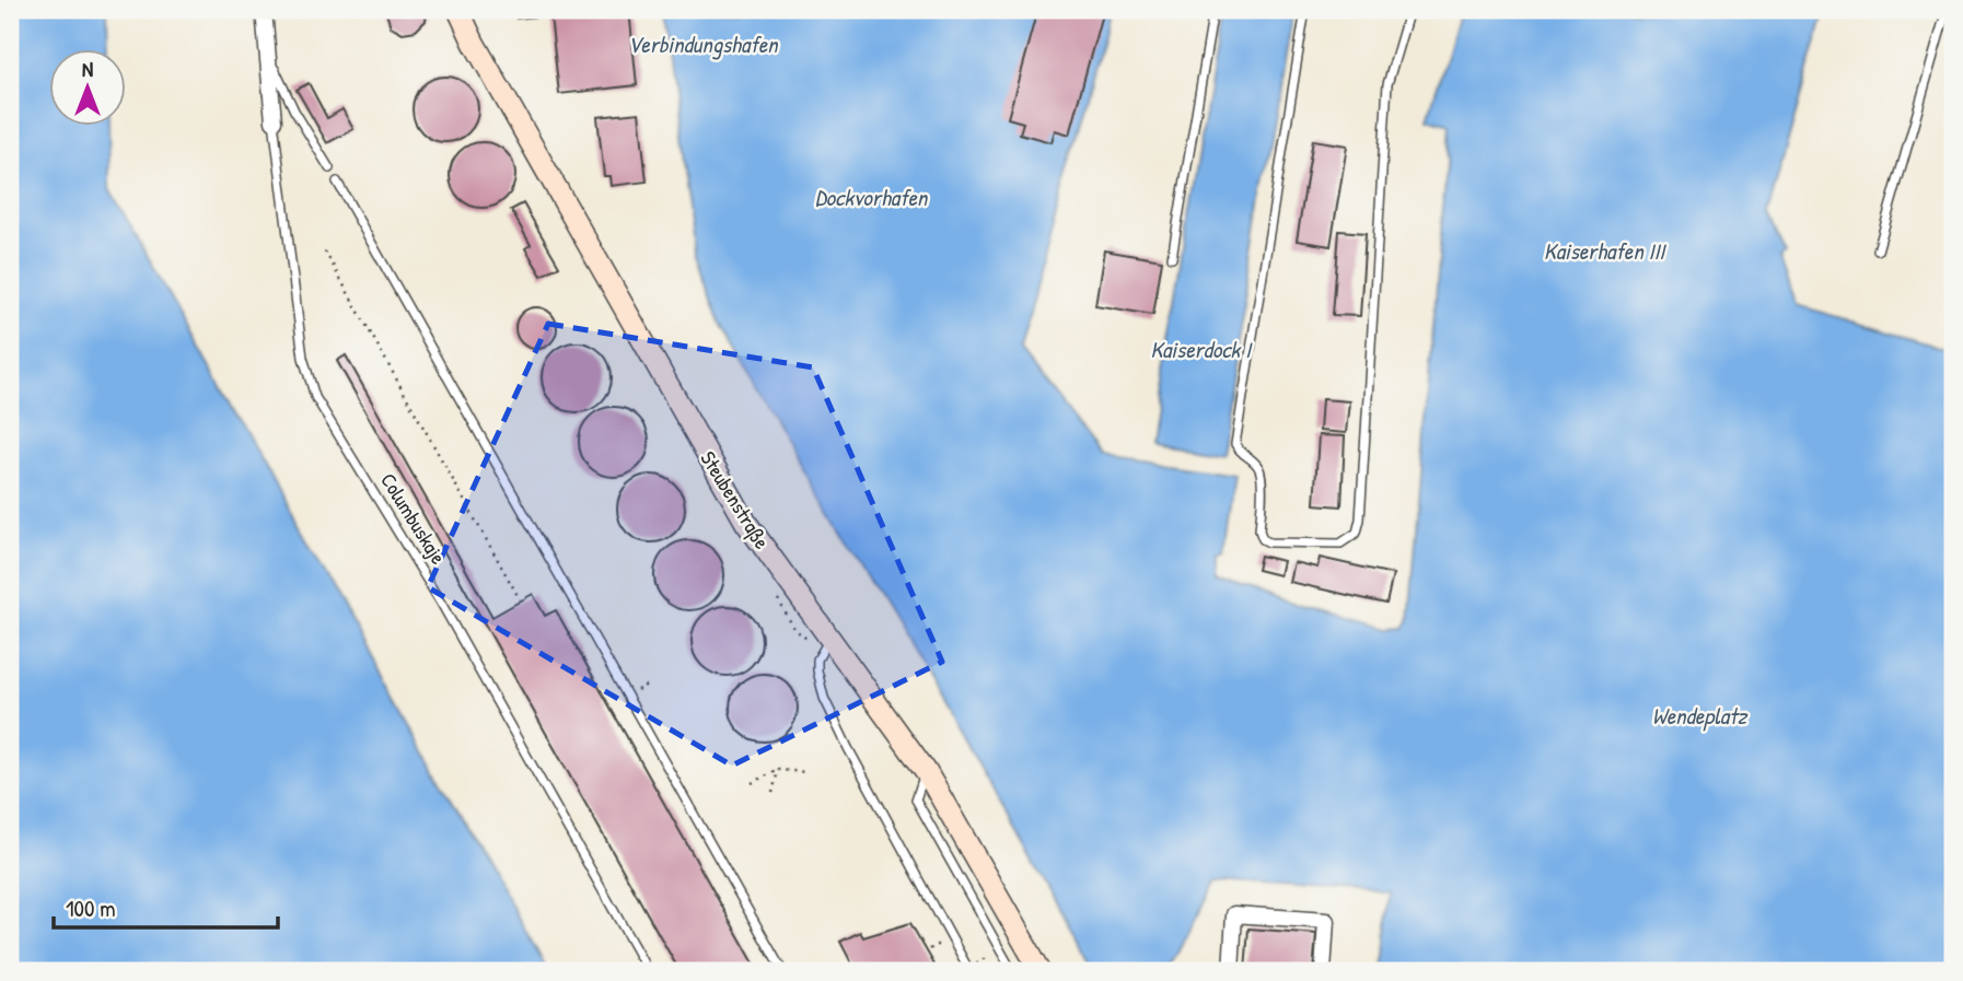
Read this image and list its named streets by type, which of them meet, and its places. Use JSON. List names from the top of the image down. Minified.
{"streets":{"street":["Steubenstraße","Columbuskaje"]},"water":["Verbindungshafen","Dockvorhafen","Kaiserhafen III","Kaiserdock I","Wendeplatz"],"scale_bar":"100 m","north":"top"}
